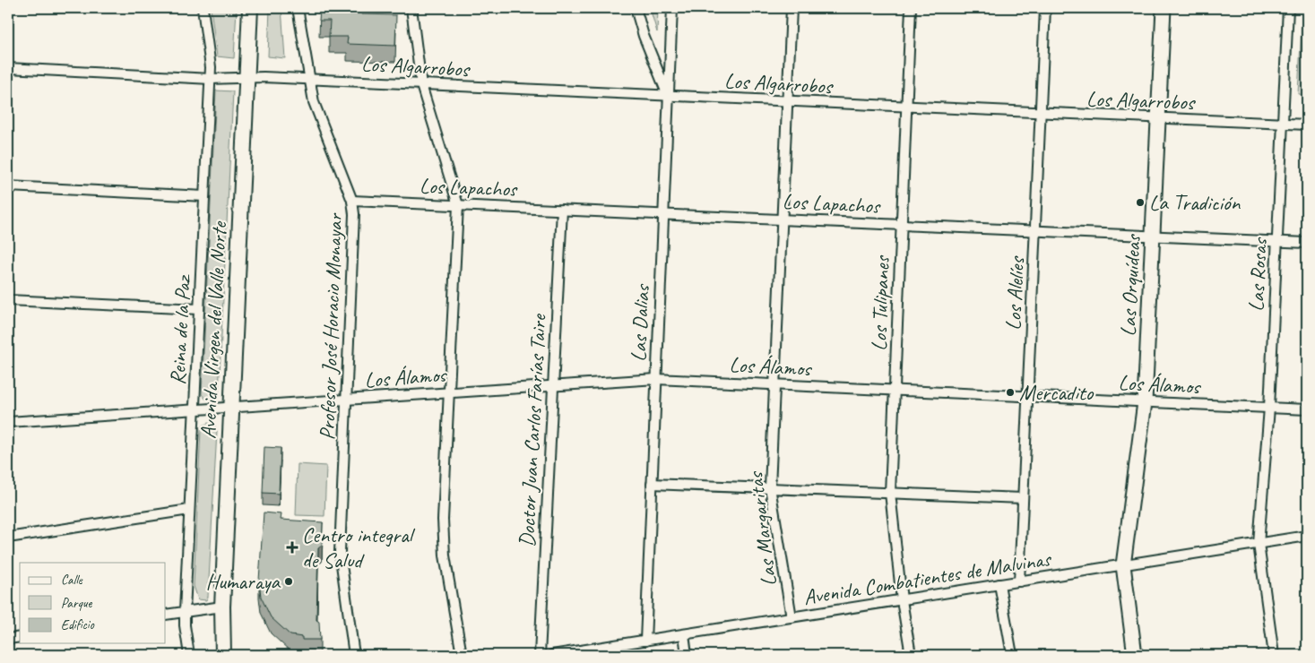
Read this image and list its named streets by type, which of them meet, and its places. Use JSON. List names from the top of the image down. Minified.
{"streets":{"main road":["Avenida Virgen del Valle Norte"],"street":["Los Algarrobos","Los Lapachos","Las Rosas","Las Orquídeas","Los Alelíes","Los Tulipanes","Las Dalias","Profesor José Horacio Monayar","Reina de la Paz","Los Álamos","Doctor Juan Carlos Farías Taire","Las Margaritas","Avenida Combatientes de Malvinas"]},"crossings":[["Los Algarrobos","Las Rosas"],["Los Algarrobos","Las Orquídeas"],["Los Algarrobos","Los Alelíes"],["Los Algarrobos","Los Tulipanes"],["Los Algarrobos","Las Dalias"],["Los Algarrobos","Profesor José Horacio Monayar"],["Los Algarrobos","Reina de la Paz"],["Los Algarrobos","Avenida Virgen del Valle Norte"],["Los Algarrobos","Las Margaritas"],["Los Lapachos","Las Rosas"],["Los Lapachos","Las Orquídeas"],["Los Lapachos","Los Alelíes"],["Los Lapachos","Los Tulipanes"],["Los Lapachos","Las Dalias"],["Los Lapachos","Profesor José Horacio Monayar"],["Los Lapachos","Doctor Juan Carlos Farías Taire"],["Los Lapachos","Las Margaritas"],["Las Rosas","Los Álamos"],["Las Rosas","Avenida Combatientes de Malvinas"],["Las Orquídeas","Los Álamos"],["Las Orquídeas","Avenida Combatientes de Malvinas"],["Los Alelíes","Los Álamos"],["Los Alelíes","Avenida Combatientes de Malvinas"],["Los Tulipanes","Los Álamos"],["Los Tulipanes","Avenida Combatientes de Malvinas"],["Las Dalias","Los Álamos"],["Las Dalias","Avenida Combatientes de Malvinas"],["Profesor José Horacio Monayar","Los Álamos"],["Reina de la Paz","Los Álamos"],["Avenida Virgen del Valle Norte","Los Álamos"],["Los Álamos","Doctor Juan Carlos Farías Taire"],["Los Álamos","Las Margaritas"],["Las Margaritas","Avenida Combatientes de Malvinas"]],"places":{"other":["La Tradición","Mercadito","Humaraya"],"health":["Centro integral de Salud"]},"legend":["Calle","Parque","Edificio"]}
